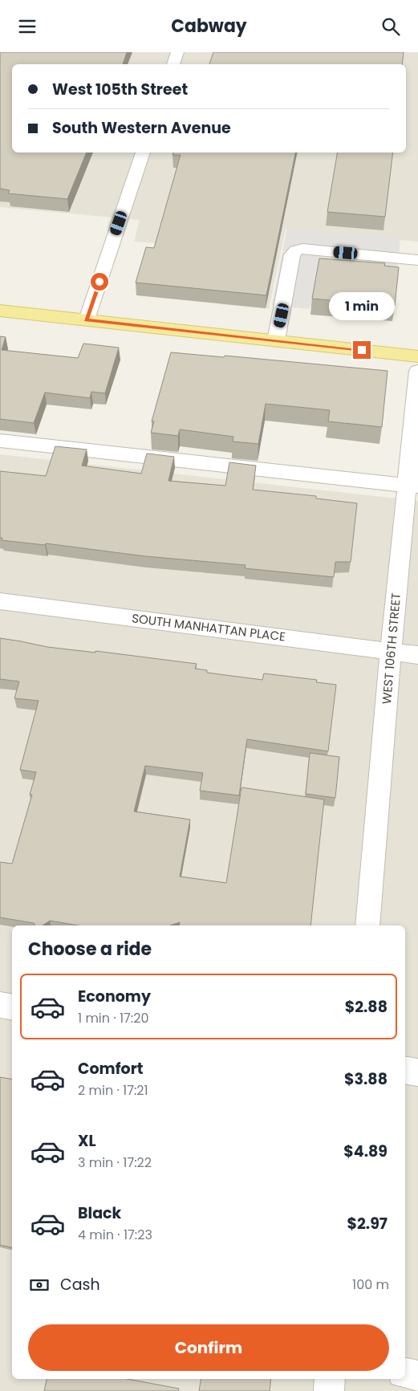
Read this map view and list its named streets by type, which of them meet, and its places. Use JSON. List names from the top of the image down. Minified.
{"streets":{"street":["SOUTH MANHATTAN PLACE","WEST 106TH STREET"]},"crossings":[["SOUTH MANHATTAN PLACE","WEST 106TH STREET"]],"page":{"header":"Cabway","banner":["West 105th Street","South Western Avenue"],"bubble":"1 min","heading":"Choose a ride","list":[{"name":"Economy","note":"1 min · 17:20","value":"$2.88"},{"name":"Comfort","note":"2 min · 17:21","value":"$3.88"},{"name":"XL","note":"3 min · 17:22","value":"$4.89"},{"name":"Black","note":"4 min · 17:23","value":"$2.97"}],"pay":["Cash","100 m"],"buttons":"Confirm"}}
